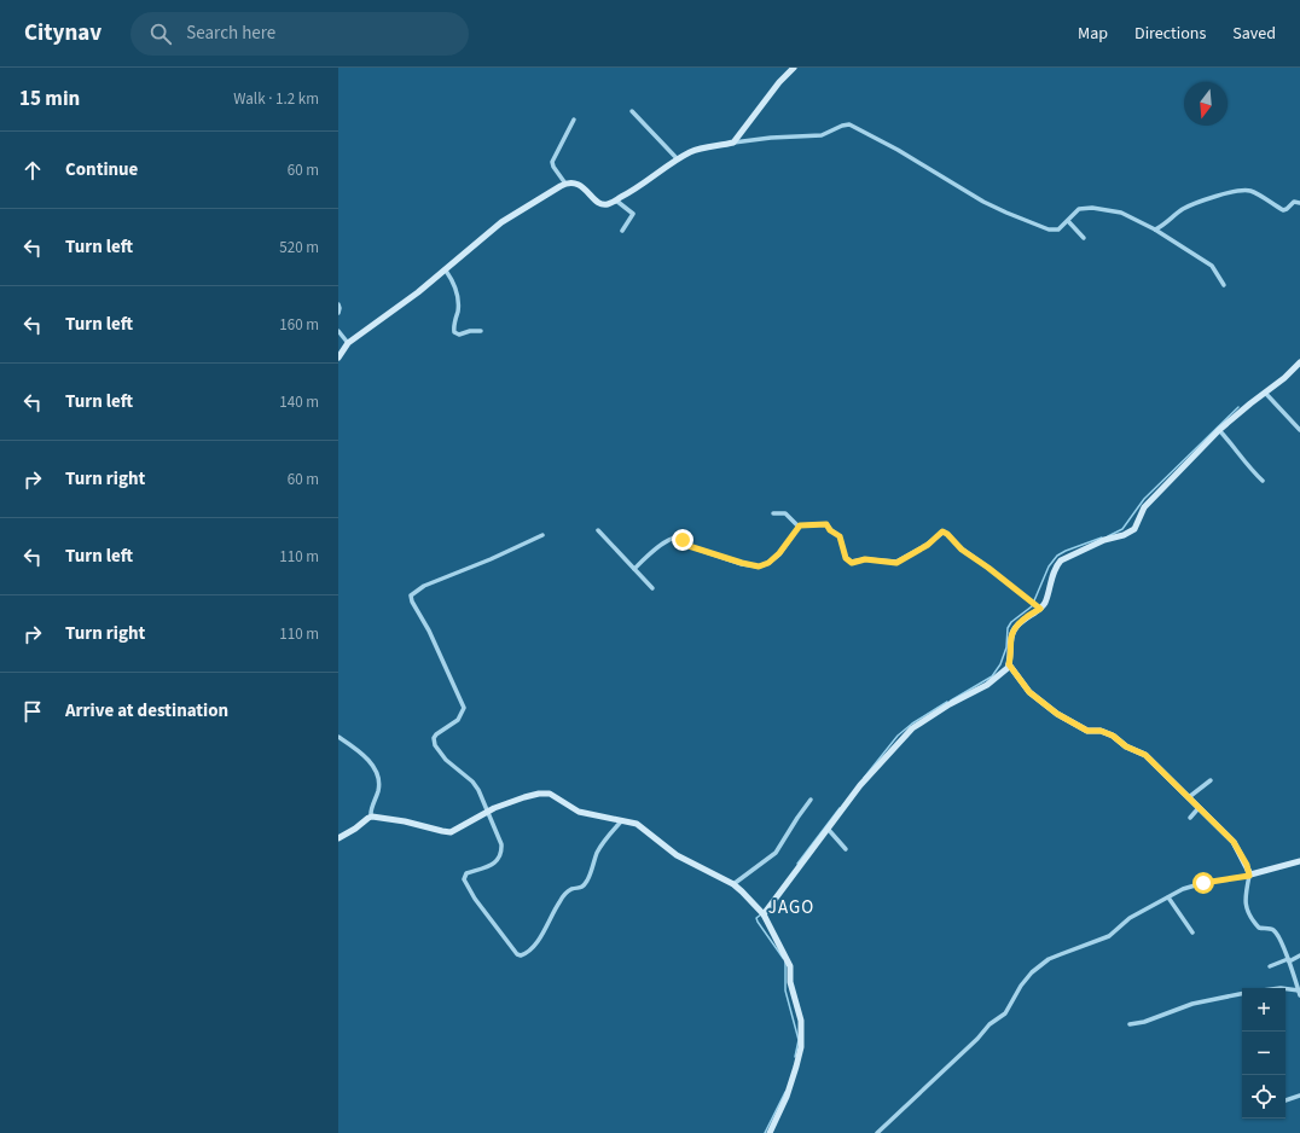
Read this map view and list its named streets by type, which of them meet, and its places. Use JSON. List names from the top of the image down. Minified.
{"districts":["JAGO"],"north":"bottom","page":{"header":"Citynav","search":"Search here","nav":["Map","Directions","Saved"],"heading":["15 min","Walk · 1.2 km"],"list":[["Continue","60 m"],["Turn left","520 m"],["Turn left","160 m"],["Turn left","140 m"],["Turn right","60 m"],["Turn left","110 m"],["Turn right","110 m"],"Arrive at destination"],"map_buttons":["+","−"]}}
